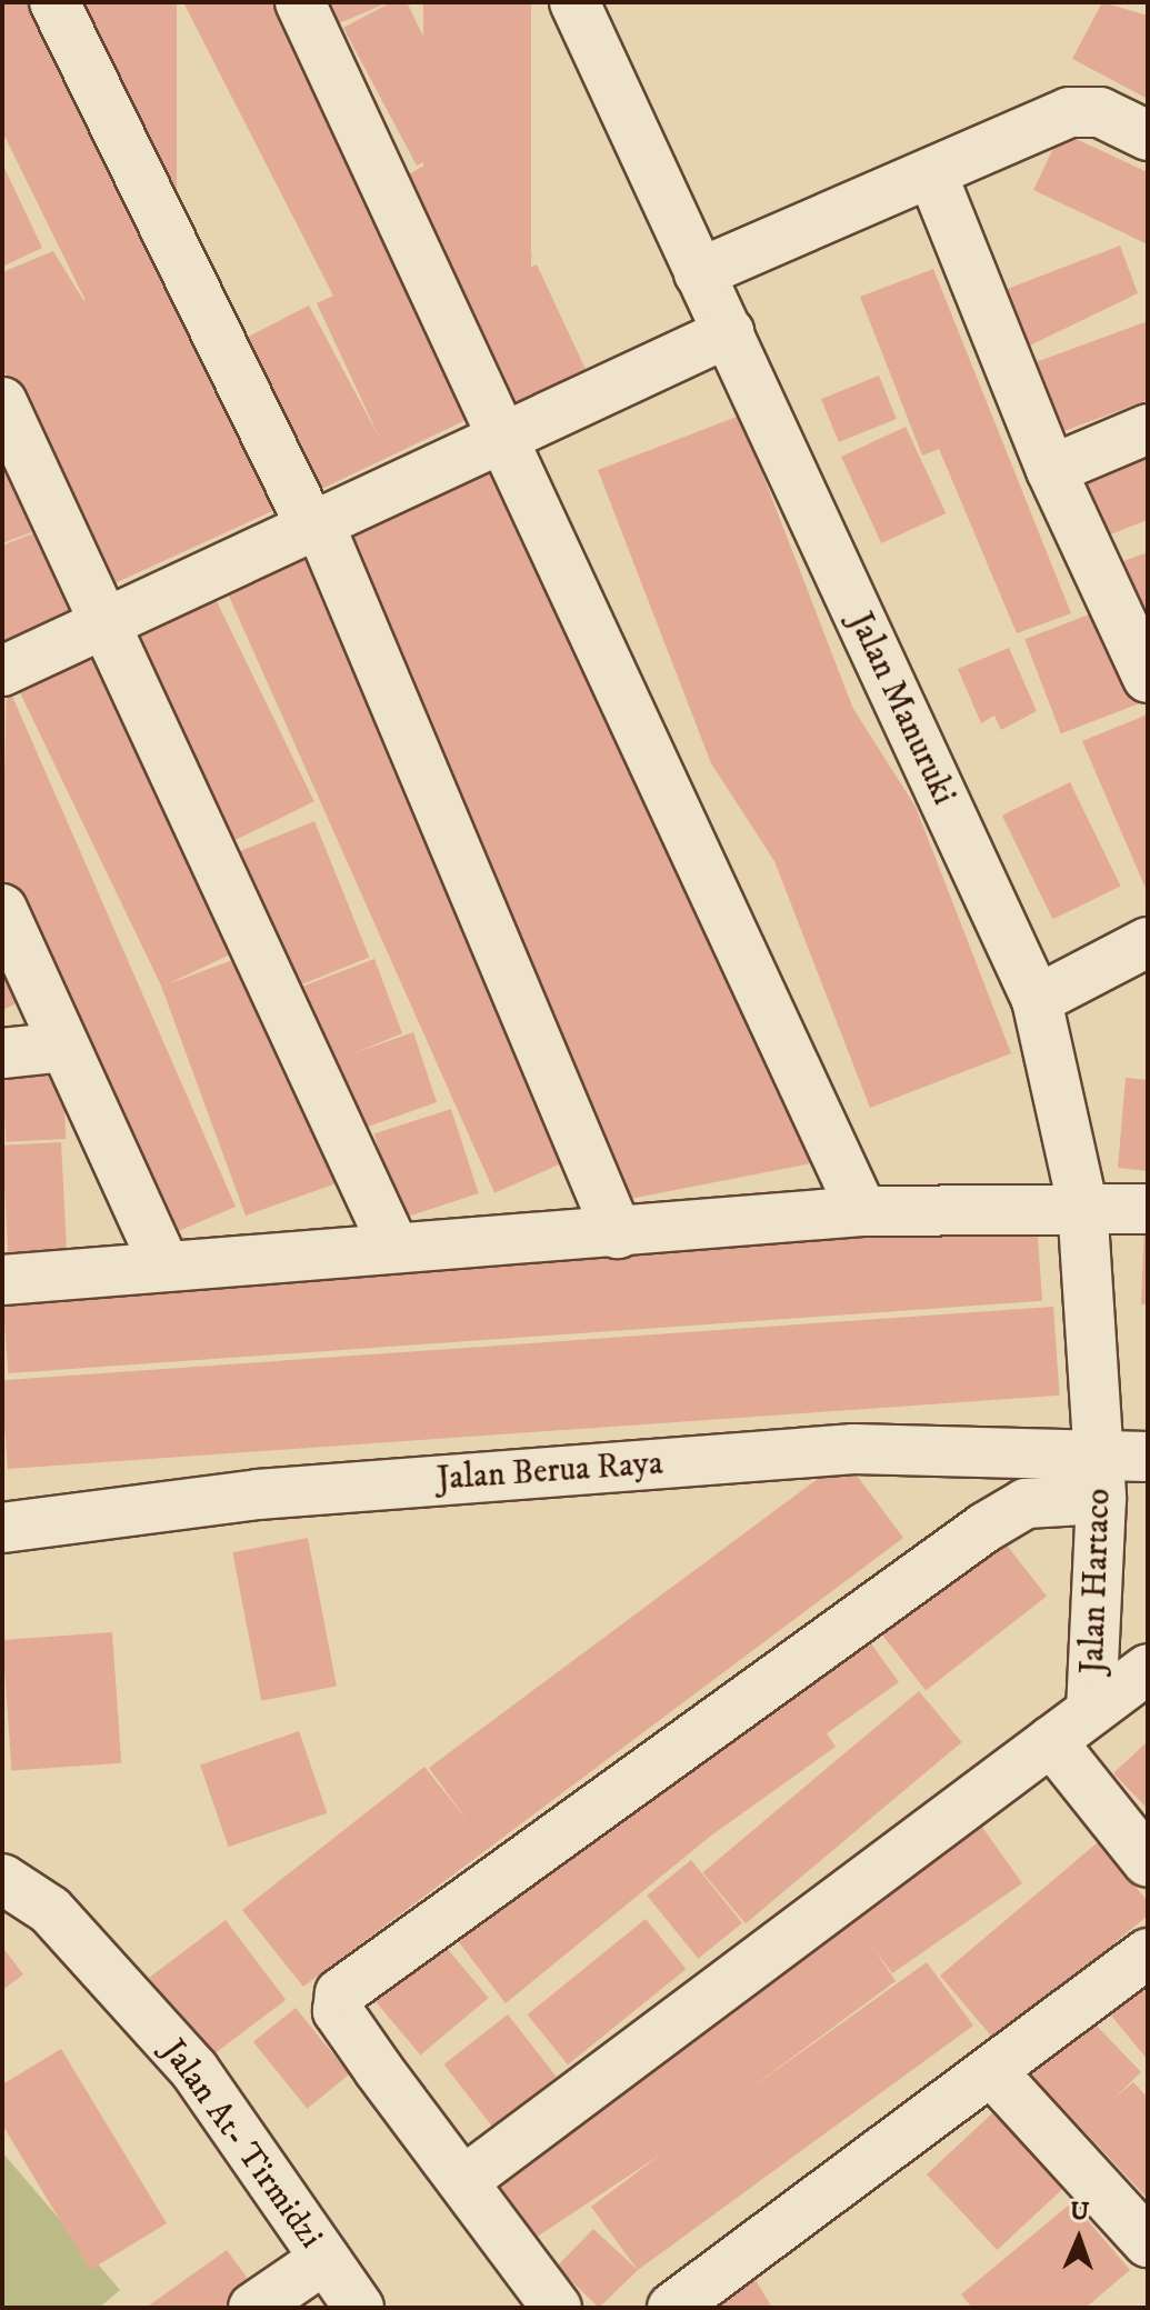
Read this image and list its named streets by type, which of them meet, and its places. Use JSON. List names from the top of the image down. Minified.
{"streets":{"street":["Jalan Manuruki","Jalan Berua Raya","Jalan Hartaco","Jalan At- Tirmidzi"]},"crossings":[["Jalan Manuruki","Jalan Berua Raya"],["Jalan Manuruki","Jalan Hartaco"],["Jalan Berua Raya","Jalan Hartaco"]],"north":"top"}
